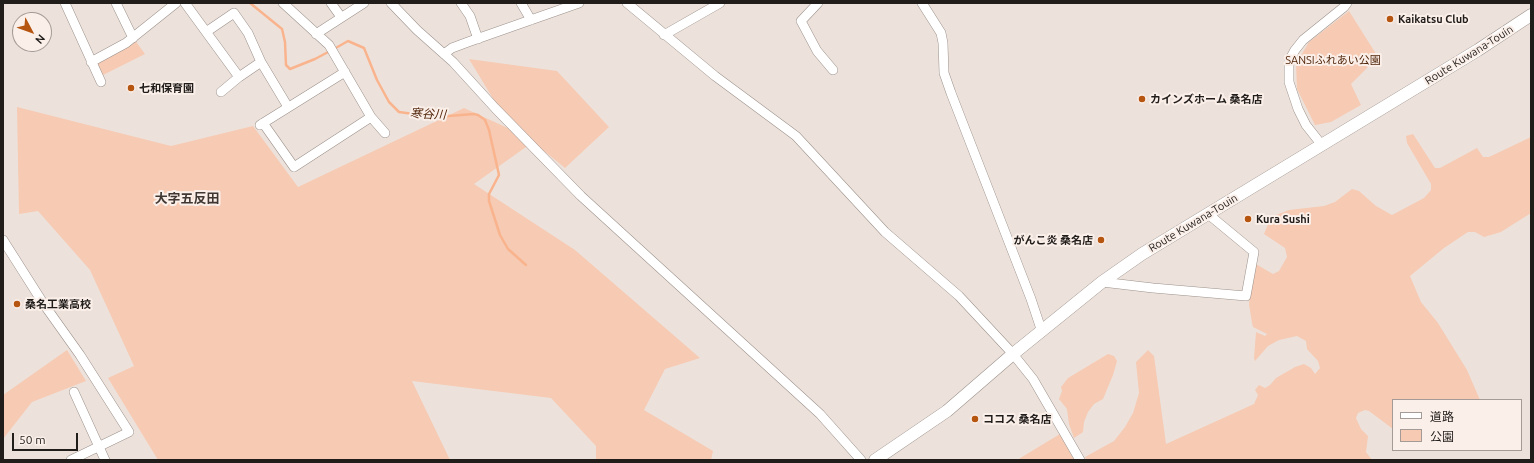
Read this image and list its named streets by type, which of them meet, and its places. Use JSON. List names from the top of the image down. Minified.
{"streets":{"main road":["Route Kuwana-Touin"]},"districts":["大字五反田"],"water":["寒谷川"],"parks":["SANSIふれあい公園"],"places":["Kaikatsu Club","七和保育園","カインズホーム 桑名店","Kura Sushi","がんこ炎 桑名店","桑名工業高校","ココス 桑名店"],"legend":["道路","公園"],"scale_bar":"50 m","north":"bottom right"}
